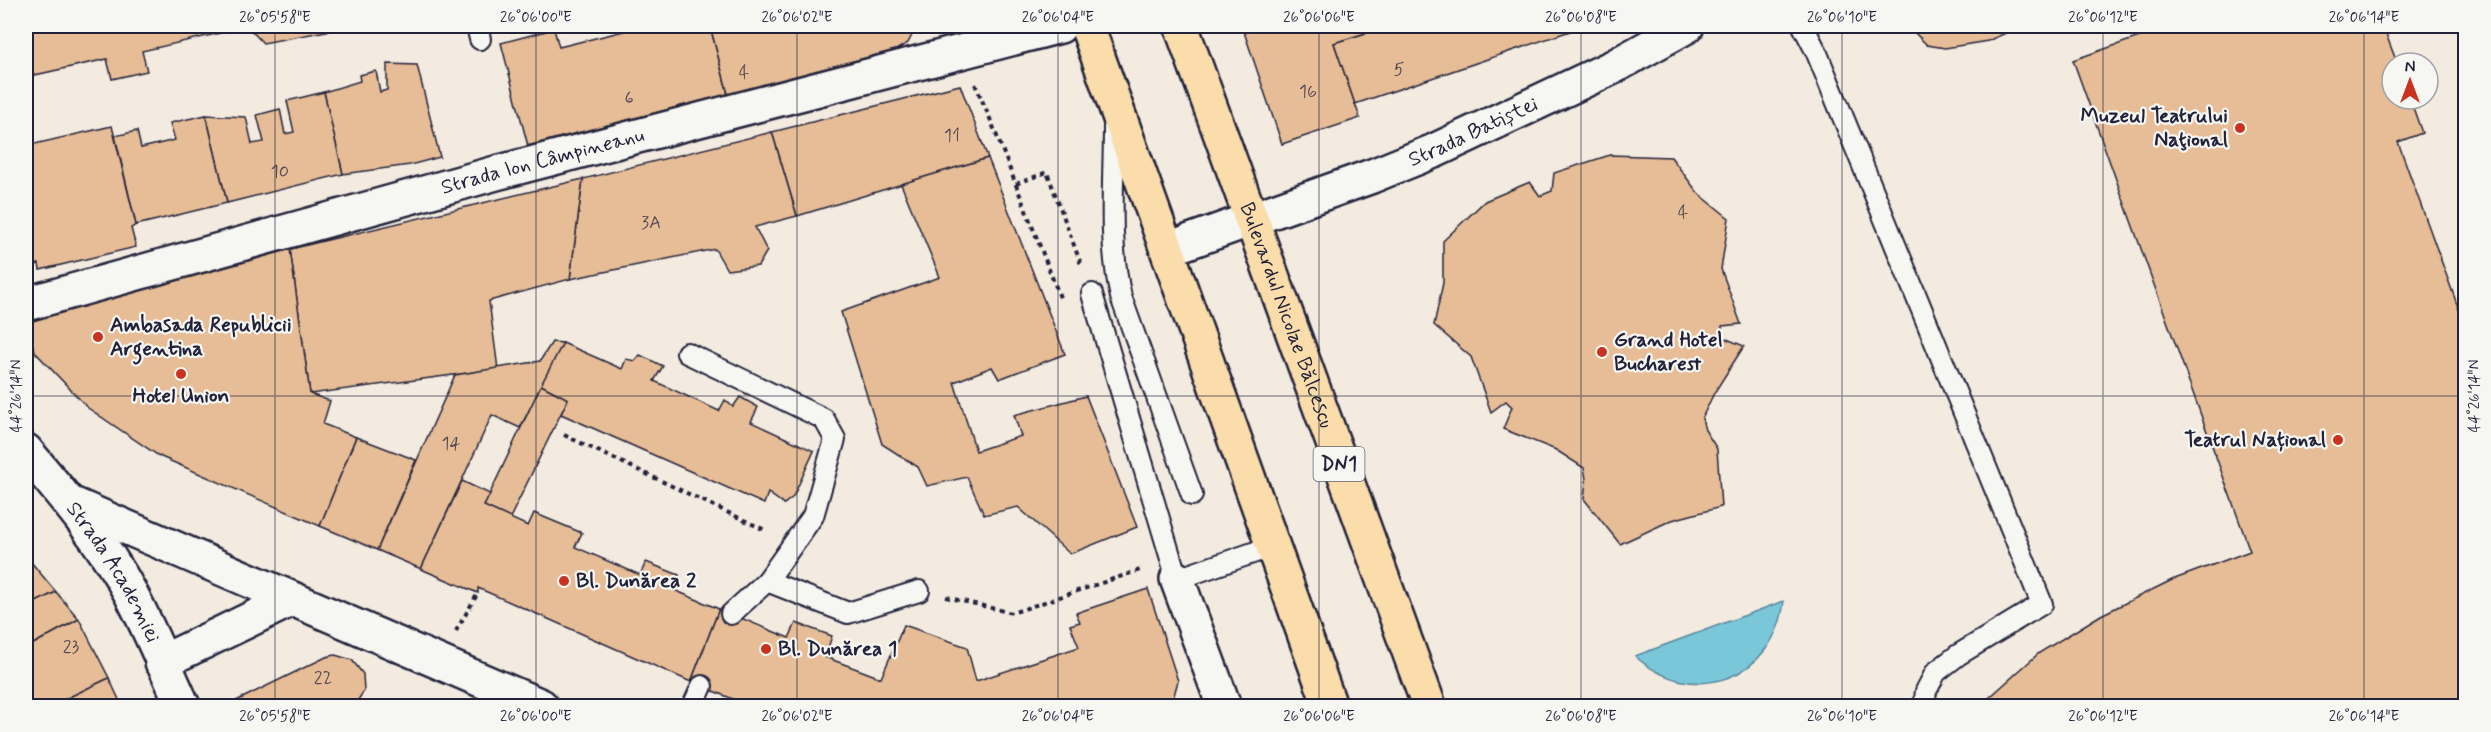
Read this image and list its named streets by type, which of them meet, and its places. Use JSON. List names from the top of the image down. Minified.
{"streets":{"main road":["Bulevardul Nicolae Bălcescu","DN1"],"street":["Strada Batiștei","Strada Ion Câmpineanu","Strada Academiei"]},"crossings":[["Strada Batiștei","Bulevardul Nicolae Bălcescu"]],"places":["Muzeul Teatrului Naţional","Ambasada Republicii Argentina","Grand Hotel Bucharest","Hotel Union","Teatrul Național","Bl. Dunărea 2","Bl. Dunărea 1"],"house_numbers":["5","4","16","6","11","10","4","3A","14","23","22"],"north":"top","coordinates":["26°05'58\"E","26°06'00\"E","26°06'02\"E","26°06'04\"E","26°06'06\"E","26°06'08\"E","26°06'10\"E","26°06'12\"E","26°06'14\"E","44°26'14\"N"]}
